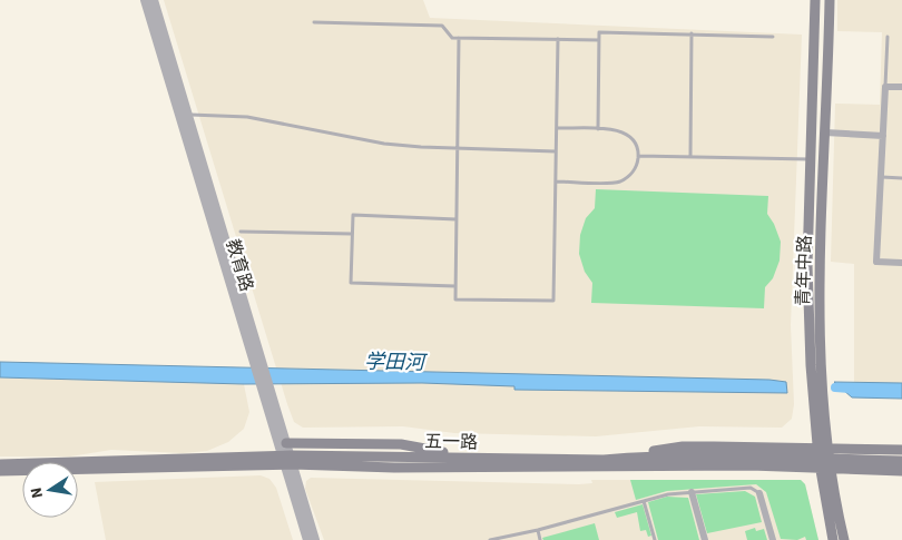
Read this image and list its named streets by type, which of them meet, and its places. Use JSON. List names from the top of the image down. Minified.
{"streets":{"main road":["青年中路","五一路"],"street":["教育路"]},"crossings":[["教育路","五一路"],["青年中路","五一路"]],"water":["学田河"],"north":"left"}
